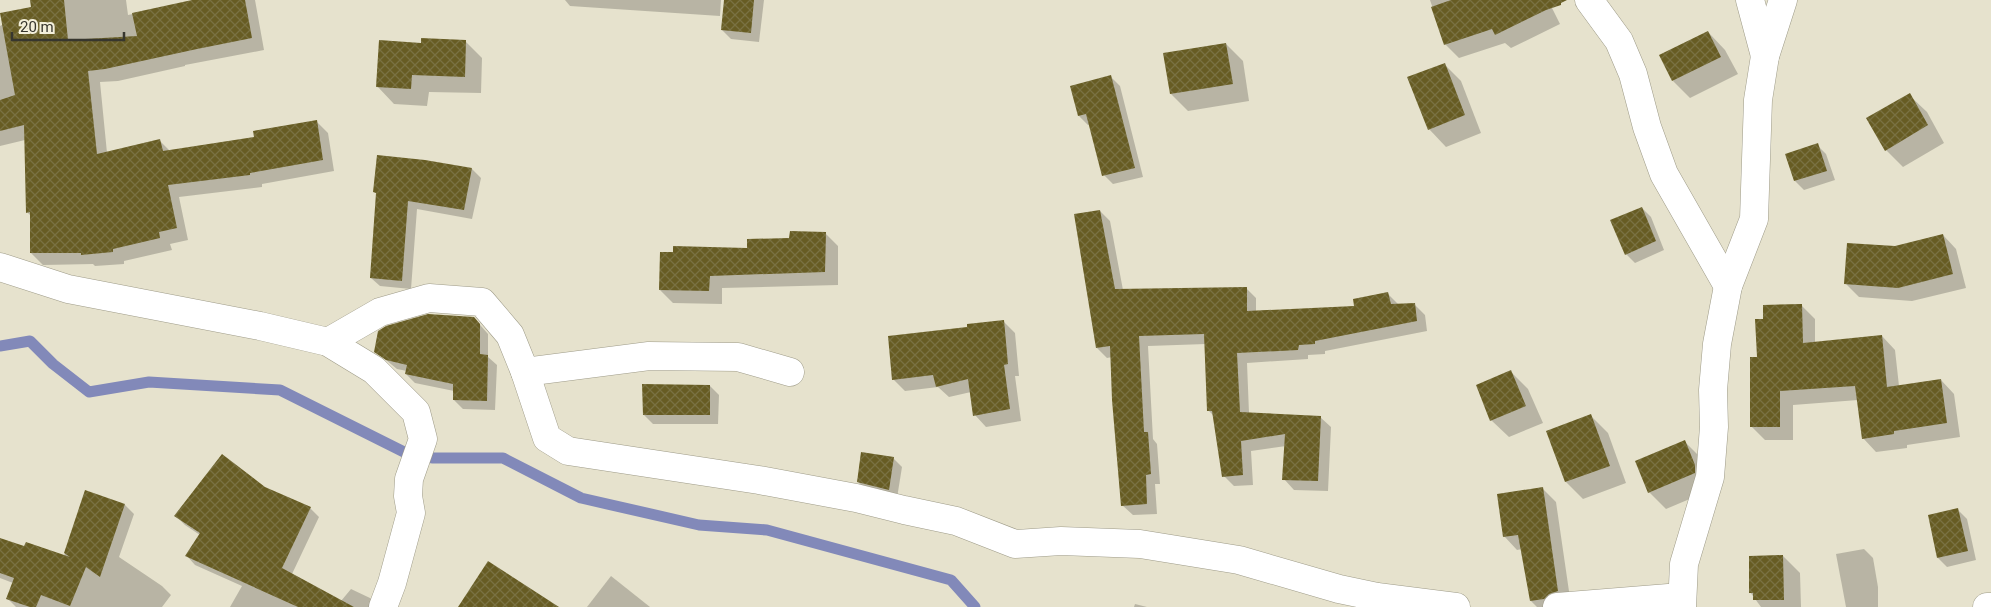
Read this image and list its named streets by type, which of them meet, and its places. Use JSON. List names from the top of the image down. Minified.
{"scale_bar":"20 m"}
